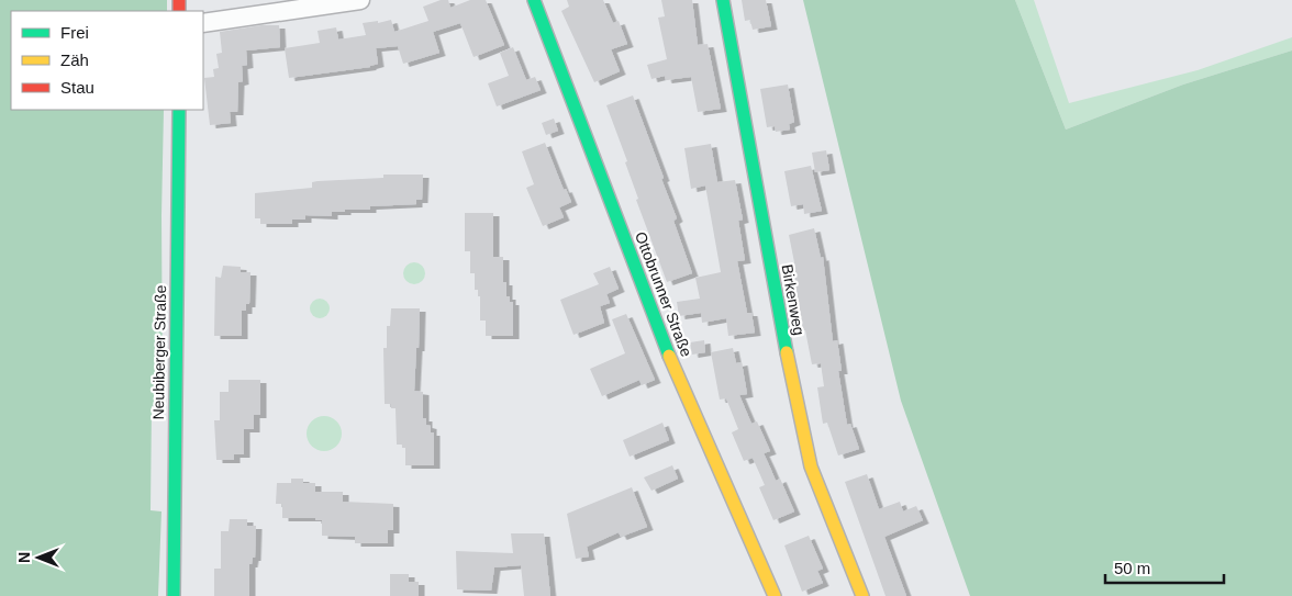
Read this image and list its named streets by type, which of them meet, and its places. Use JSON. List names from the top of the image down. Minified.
{"streets":{"street":["Ottobrunner Straße","Birkenweg","Neubiberger Straße"]},"legend":["Frei","Zäh","Stau"],"scale_bar":"50 m","north":"left"}
